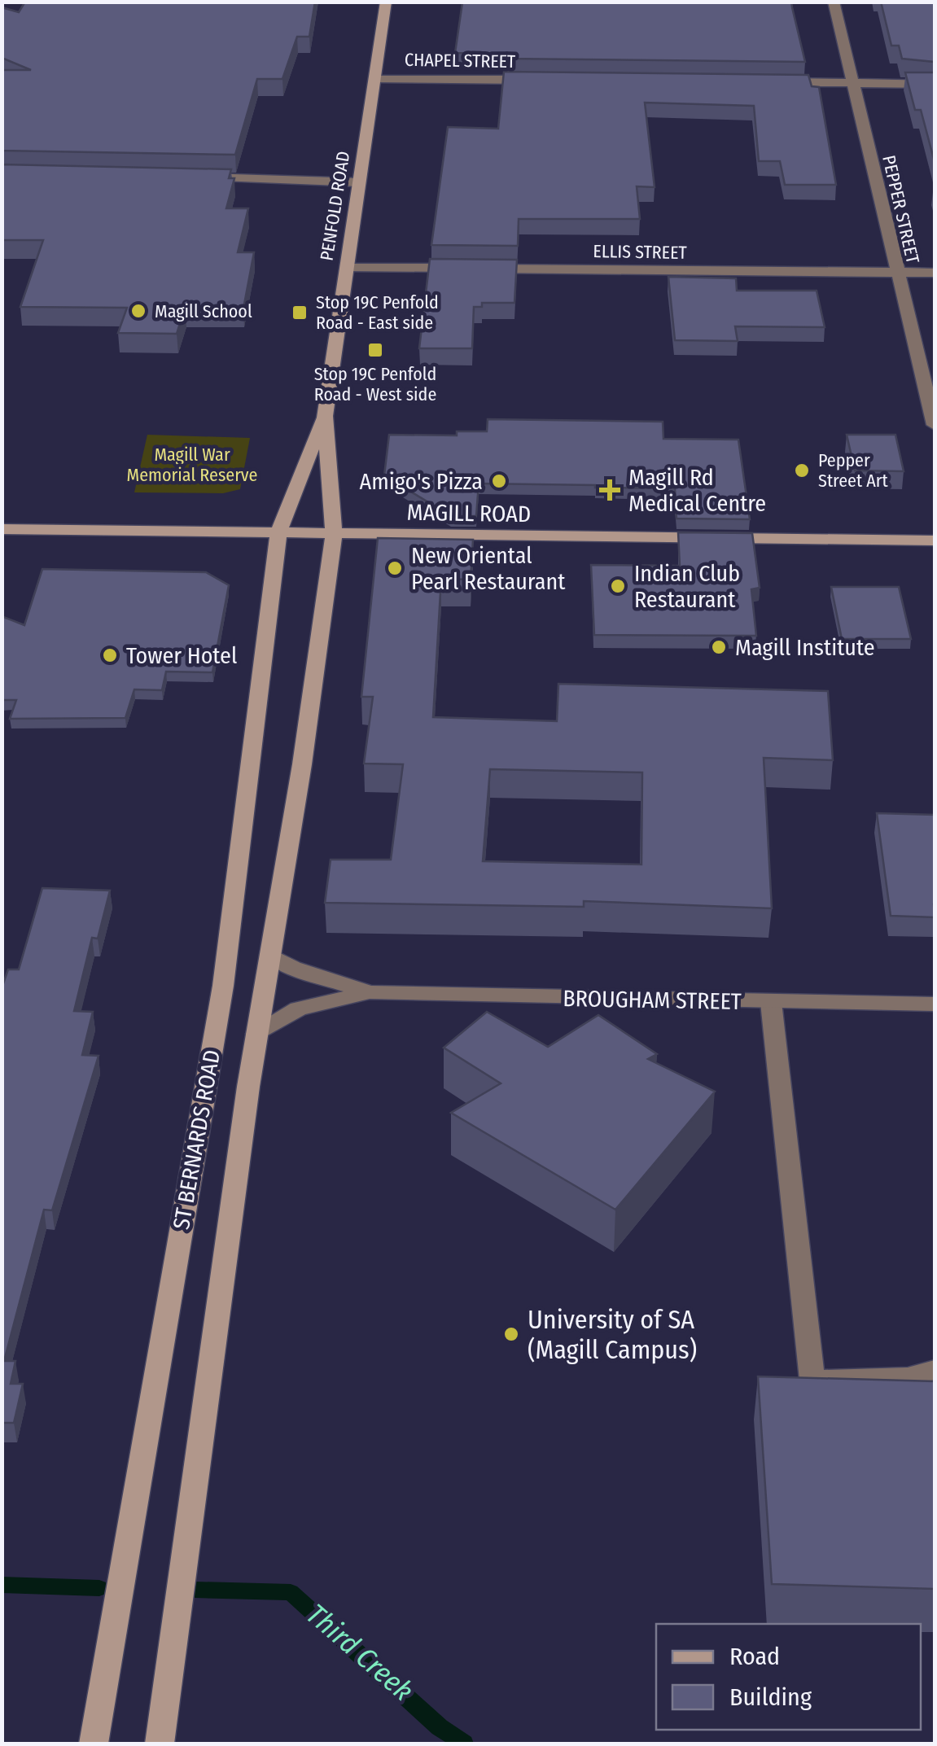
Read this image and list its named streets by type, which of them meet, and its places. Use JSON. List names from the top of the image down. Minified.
{"streets":{"main road":["PENFOLD ROAD","MAGILL ROAD","ST BERNARDS ROAD"],"street":["CHAPEL STREET","PEPPER STREET","ELLIS STREET","BROUGHAM STREET"]},"crossings":[["CHAPEL STREET","PENFOLD ROAD"],["PENFOLD ROAD","ELLIS STREET"],["PENFOLD ROAD","MAGILL ROAD"],["PENFOLD ROAD","ST BERNARDS ROAD"],["PEPPER STREET","ELLIS STREET"],["MAGILL ROAD","ST BERNARDS ROAD"],["BROUGHAM STREET","ST BERNARDS ROAD"]],"water":["Third Creek"],"parks":["Magill War Memorial Reserve"],"places":{"other":["Magill School","Pepper Street Art","Amigo's Pizza","New Oriental Pearl Restaurant","Indian Club Restaurant","Magill Institute","Tower Hotel","University of SA (Magill Campus)"],"transit":["Stop 19C Penfold Road - East side","Stop 19C Penfold Road - West side"],"health":["Magill Rd Medical Centre"]},"legend":["Road","Building"]}
